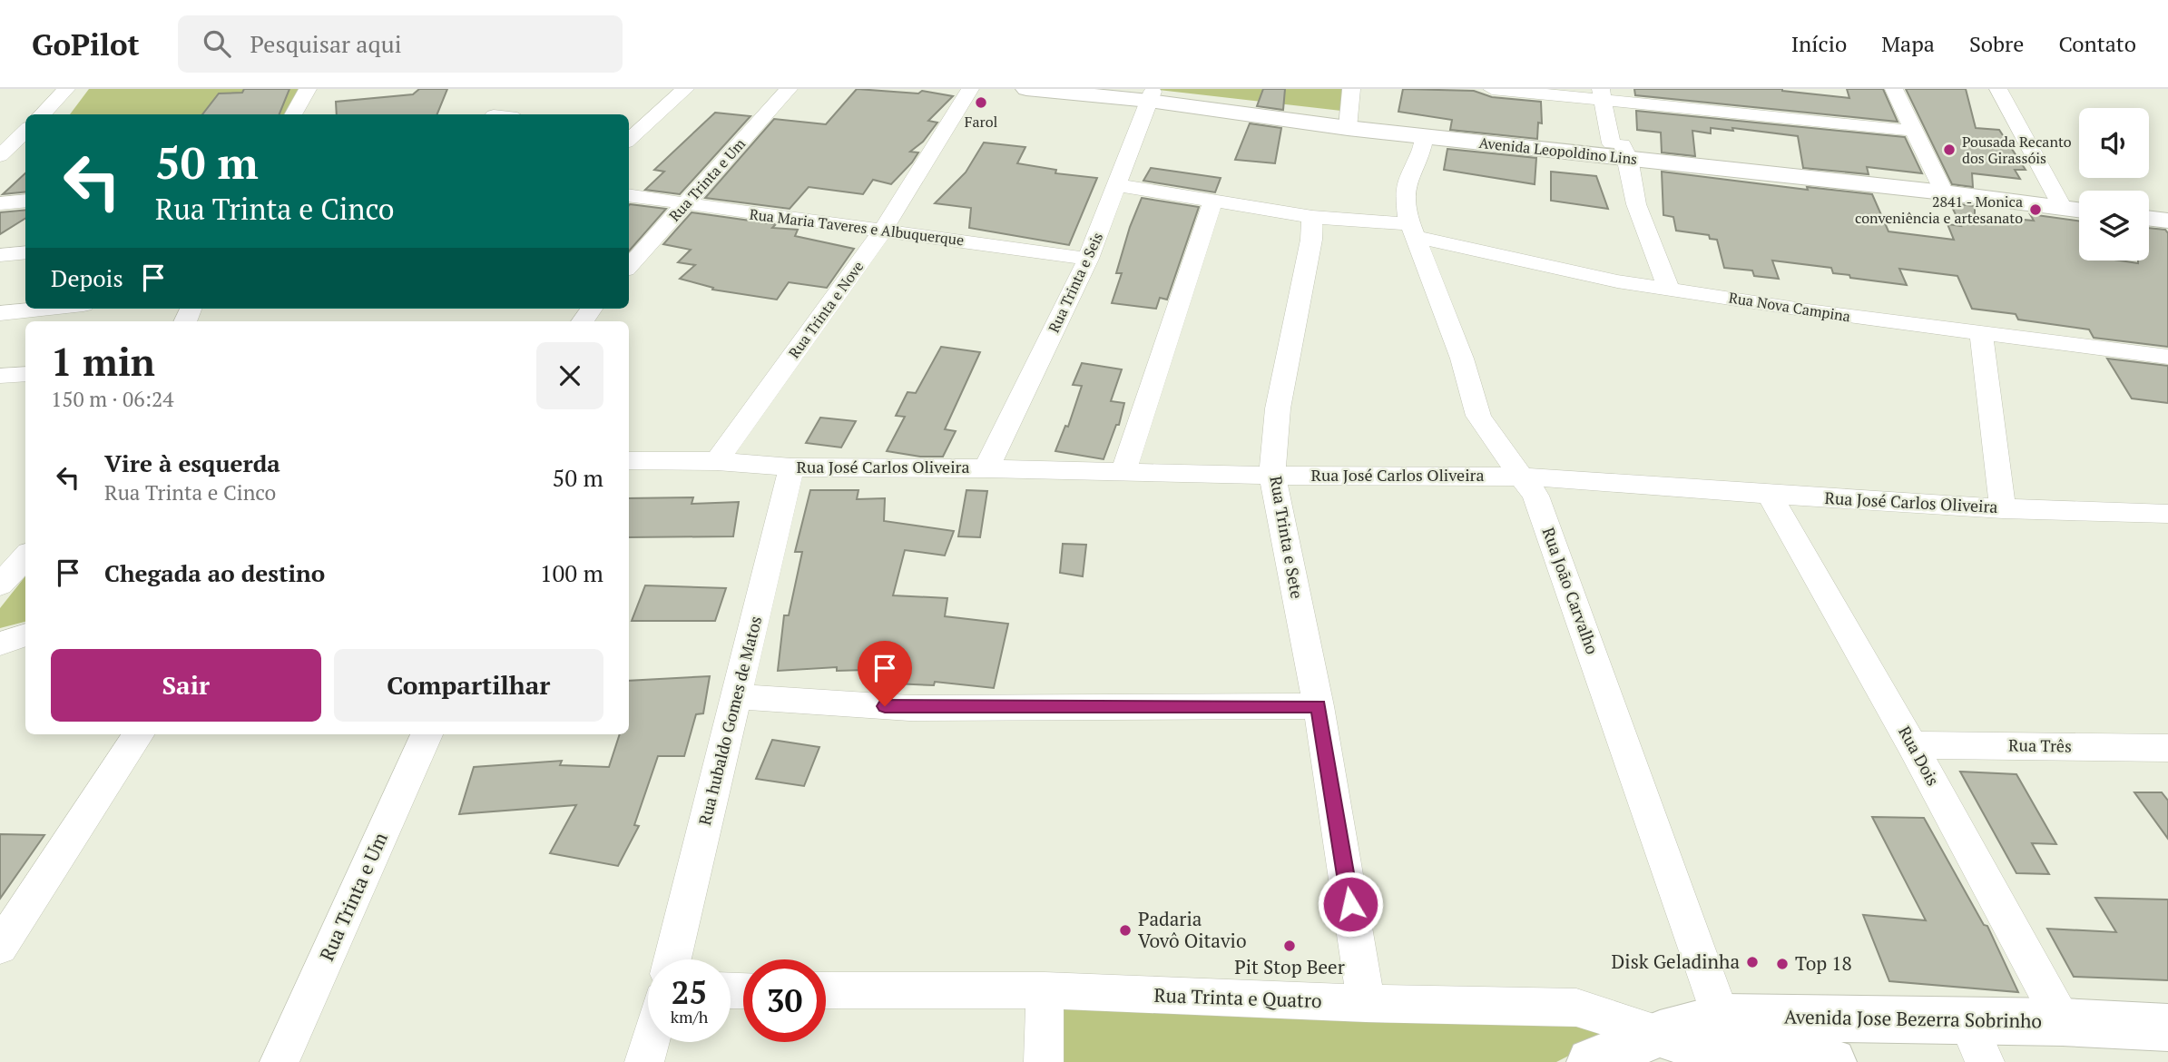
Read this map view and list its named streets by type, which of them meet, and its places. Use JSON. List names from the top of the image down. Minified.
{"streets":{"main road":["Avenida Leopoldino Lins","Avenida Jose Bezerra Sobrinho"],"street":["Rua Trinta e Um","Rua Maria Taveres e Albuquerque","Rua Trinta e Seis","Rua Nova Campina","Rua Trinta e Nove","Rua José Carlos Oliveira","Rua Trinta e Sete","Rua João Carvalho","Rua hubaldo Gomes de Matos","Rua Três","Rua Dois","Rua Trinta e Quatro"]},"crossings":[["Avenida Leopoldino Lins","Rua Trinta e Seis"],["Avenida Leopoldino Lins","Rua João Carvalho"],["Rua Trinta e Um","Rua Maria Taveres e Albuquerque"],["Rua Maria Taveres e Albuquerque","Rua Trinta e Seis"],["Rua Maria Taveres e Albuquerque","Rua Trinta e Nove"],["Rua Trinta e Seis","Rua José Carlos Oliveira"],["Rua Nova Campina","Rua João Carvalho"],["Rua Trinta e Nove","Rua José Carlos Oliveira"],["Rua José Carlos Oliveira","Rua Trinta e Sete"],["Rua José Carlos Oliveira","Rua João Carvalho"],["Rua José Carlos Oliveira","Rua hubaldo Gomes de Matos"],["Rua José Carlos Oliveira","Rua Dois"],["Rua Trinta e Sete","Rua Trinta e Quatro"],["Rua João Carvalho","Avenida Jose Bezerra Sobrinho"],["Rua Três","Rua Dois"],["Rua Dois","Avenida Jose Bezerra Sobrinho"],["Rua Trinta e Quatro","Avenida Jose Bezerra Sobrinho"]],"places":["Farol","Pousada Recanto dos Girassóis","2841 - Monica conveniência e artesanato","Padaria Vovô Oitavio","Pit Stop Beer","Disk Geladinha","Top 18"],"page":{"header":"GoPilot","search":"Pesquisar aqui","nav":["Início","Mapa","Sobre","Contato"],"turn":["50 m","Rua Trinta e Cinco"],"then":"Depois","heading":["1 min","150 m · 06:24"],"list":[{"name":"Vire à esquerda","note":"Rua Trinta e Cinco","value":"50 m"},{"name":"Chegada ao destino","value":"100 m"}],"buttons":["Sair","Compartilhar"],"speed":"25 km/h","limit":"30"}}
